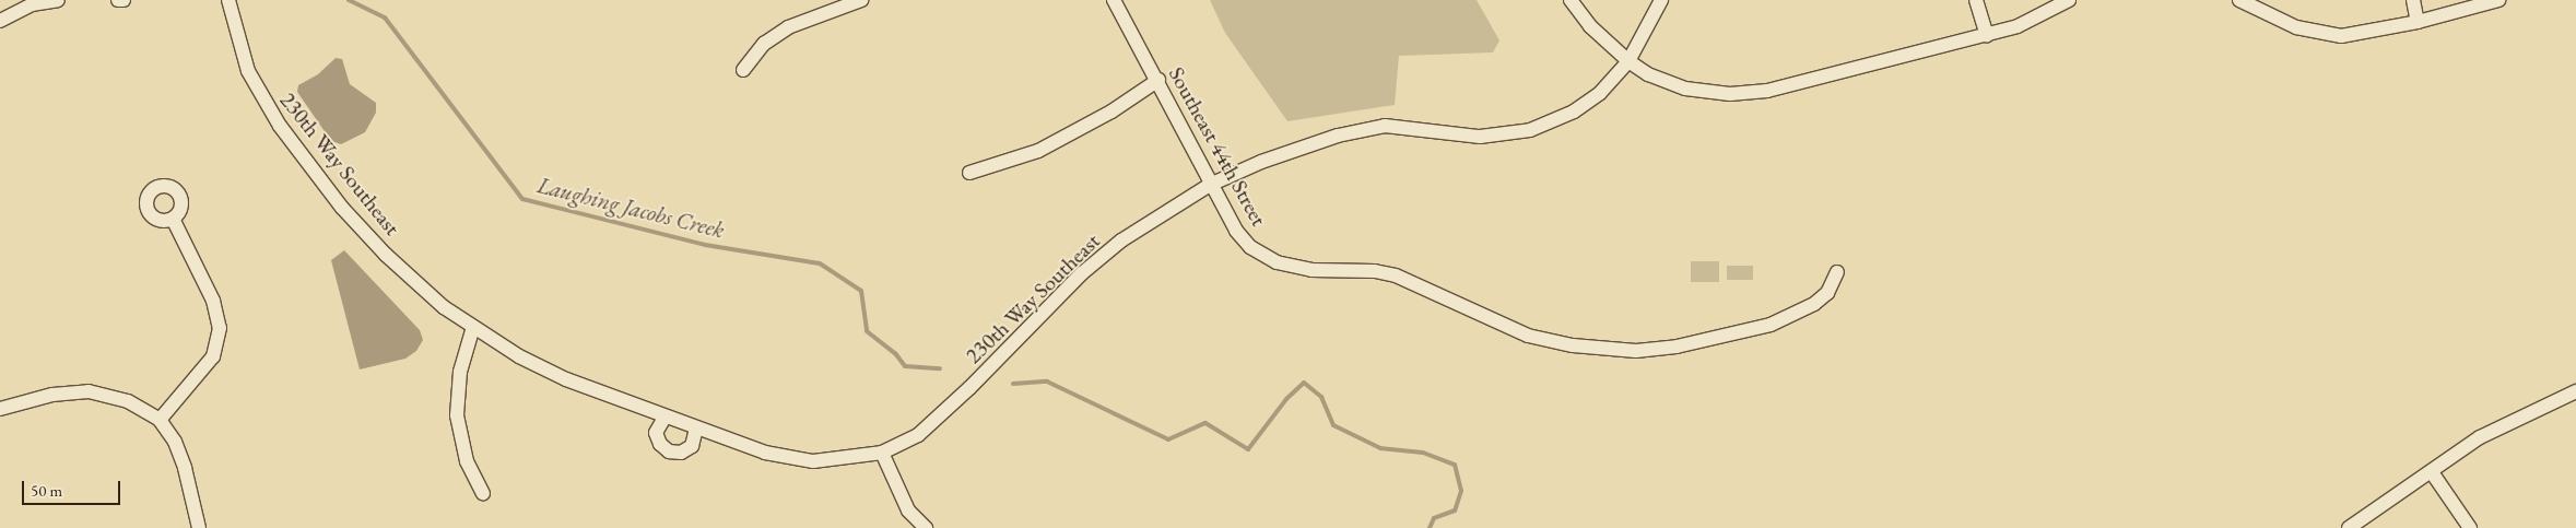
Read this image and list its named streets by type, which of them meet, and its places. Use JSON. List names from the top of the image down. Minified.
{"streets":{"street":["Southeast 44th Street","230th Way Southeast"]},"crossings":[["Southeast 44th Street","230th Way Southeast"]],"water":["Laughing Jacobs Creek"],"scale_bar":"50 m"}
